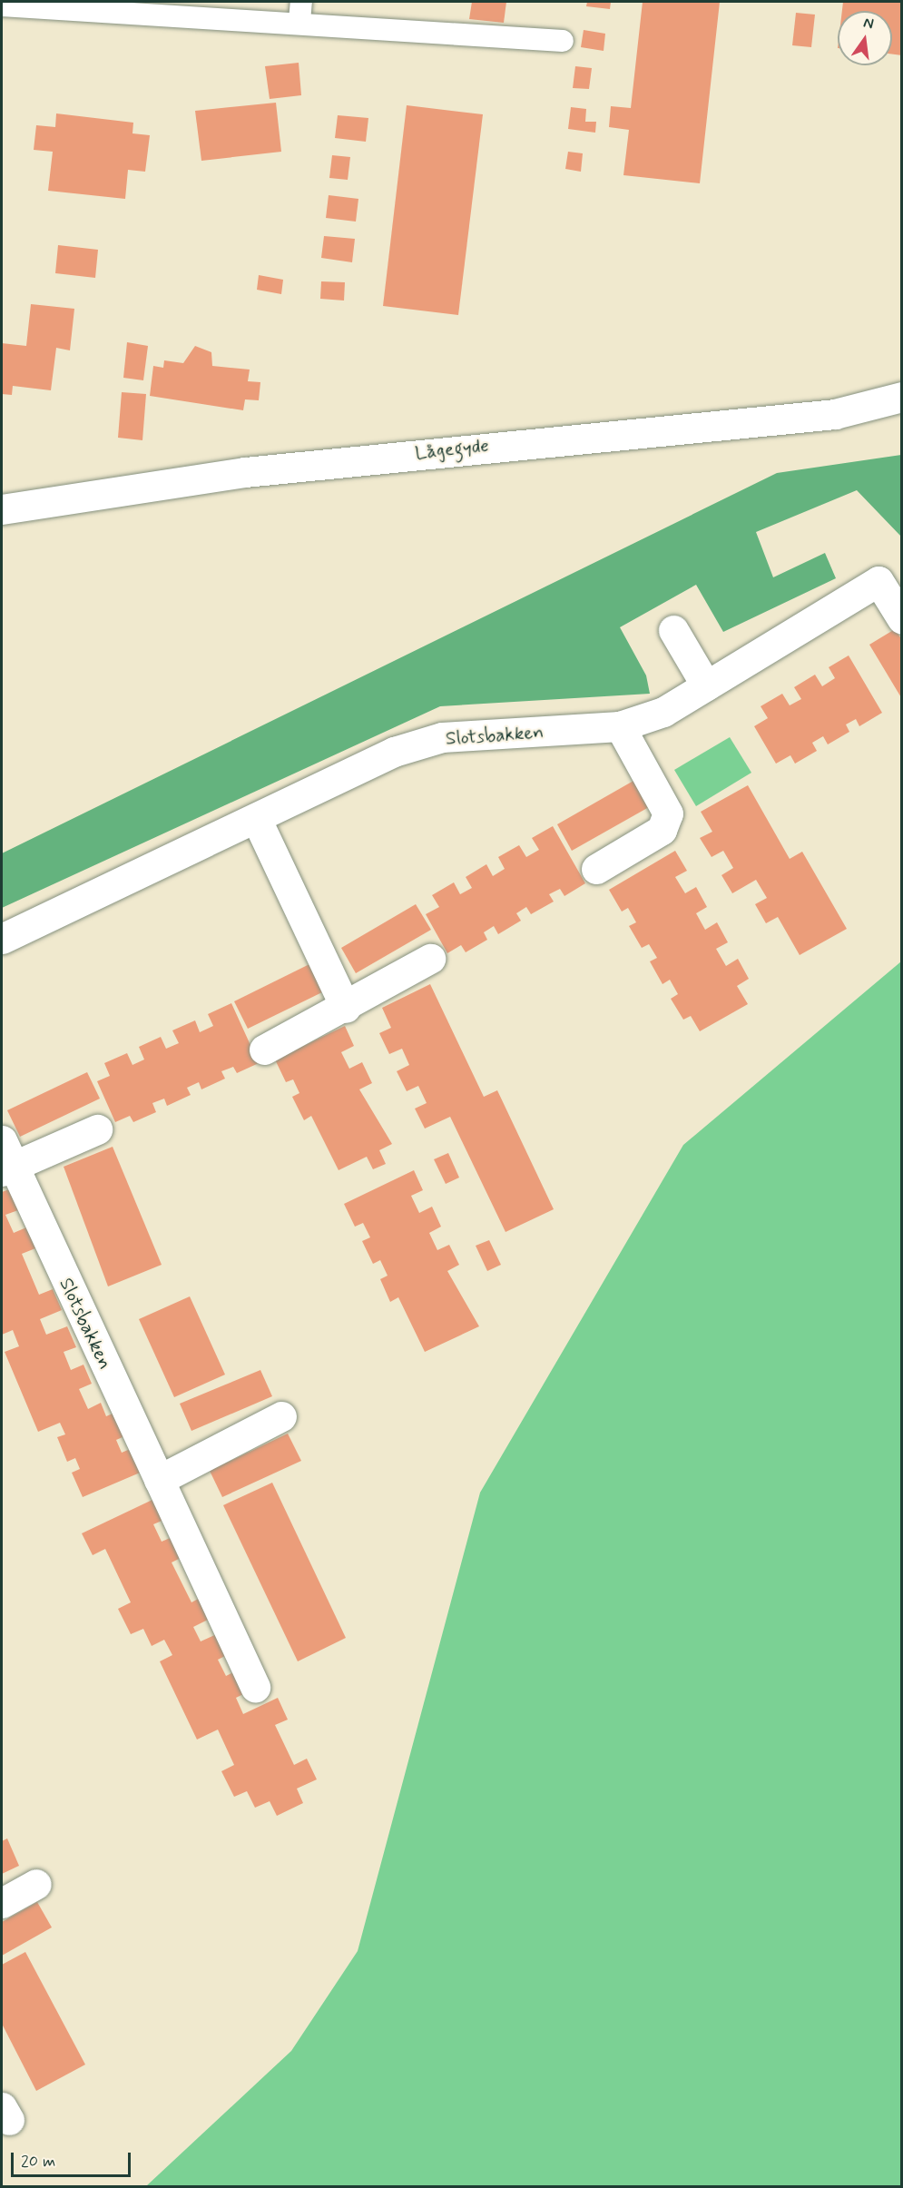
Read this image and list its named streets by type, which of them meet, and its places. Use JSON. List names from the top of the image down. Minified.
{"streets":{"street":["Lågegyde","Slotsbakken"]},"scale_bar":"20 m","north":"top"}
